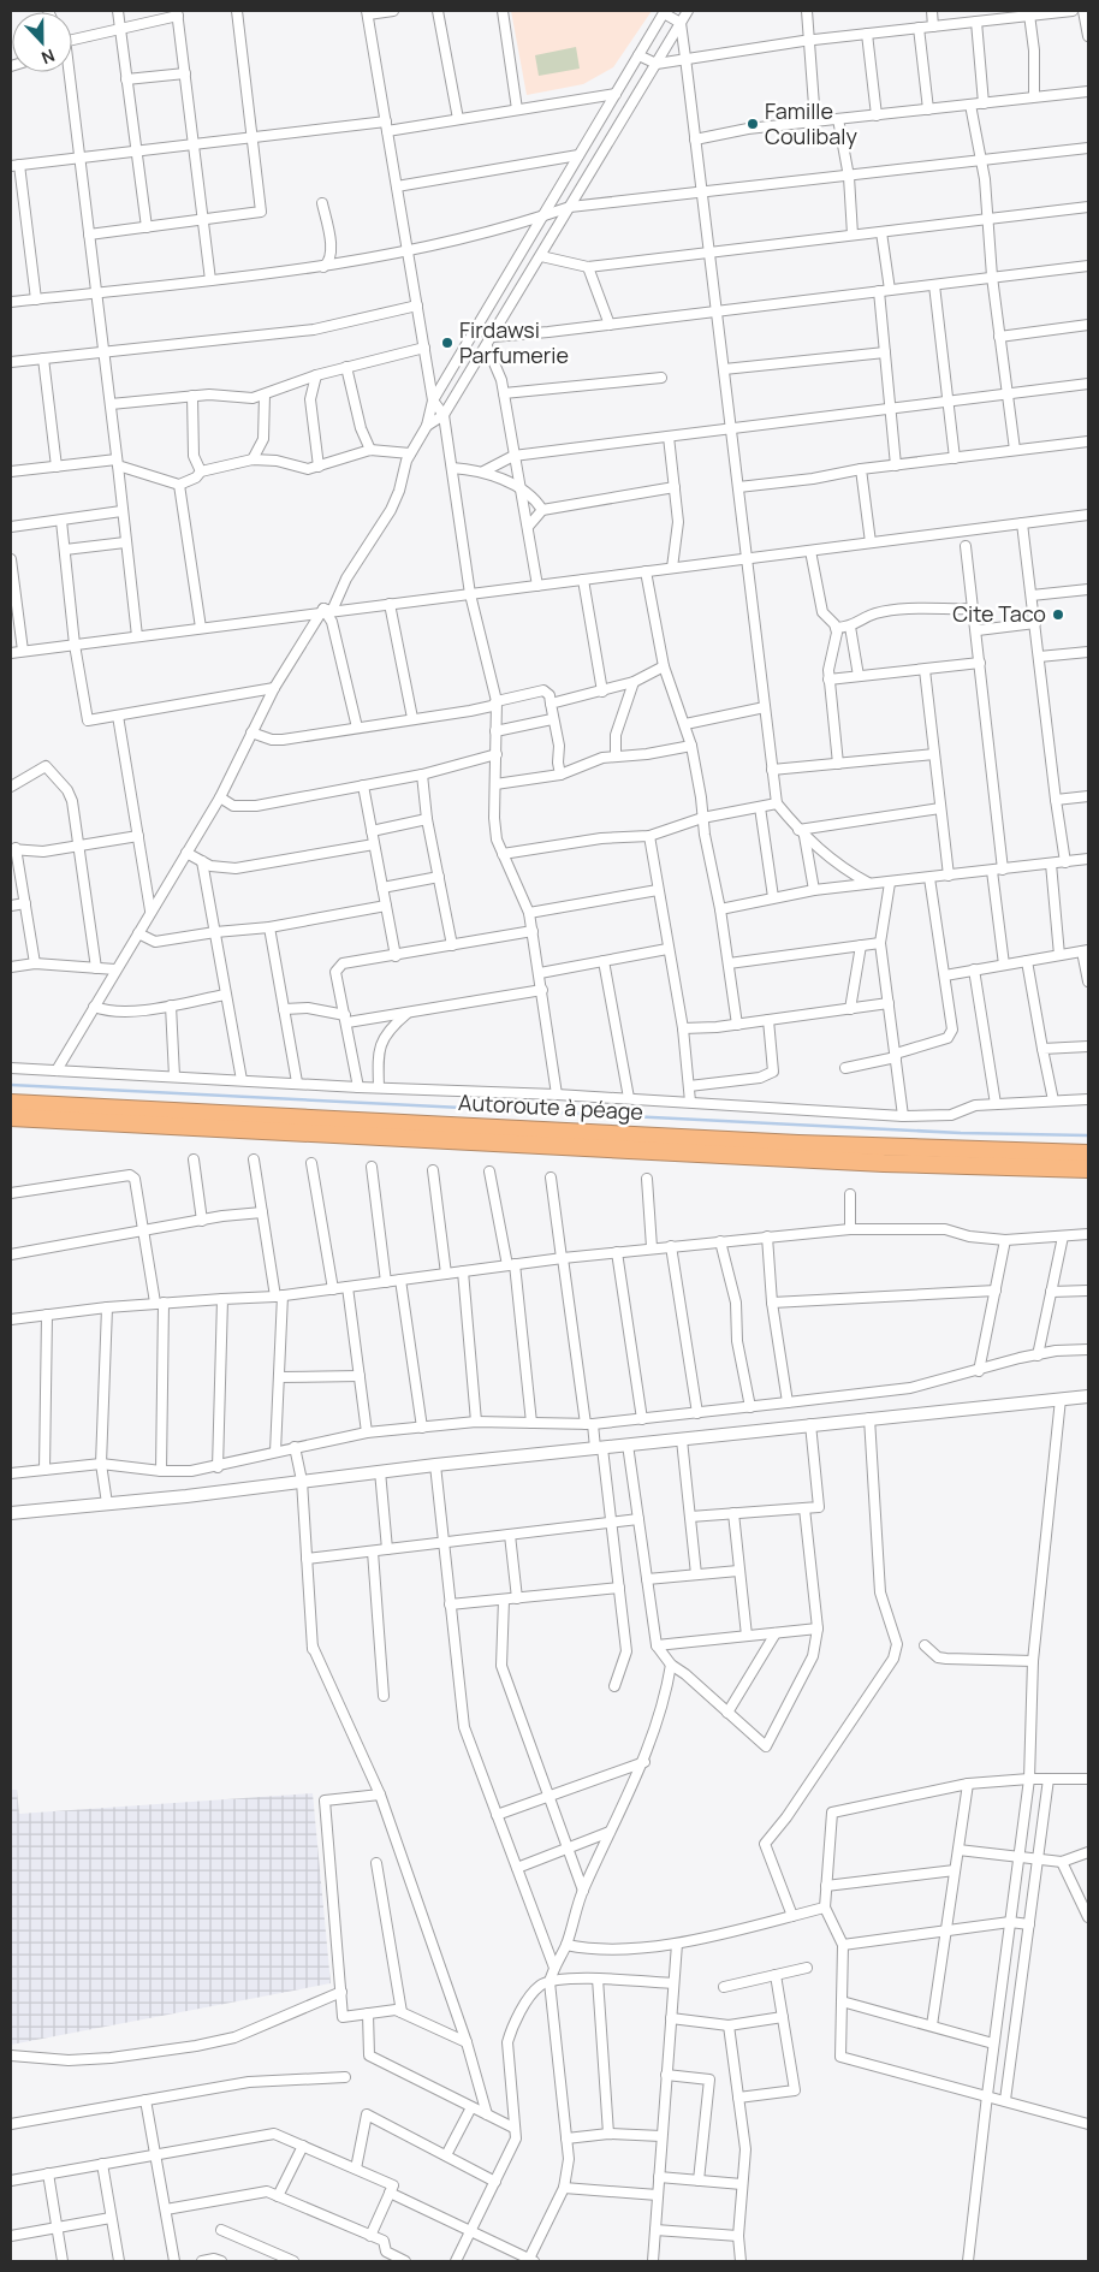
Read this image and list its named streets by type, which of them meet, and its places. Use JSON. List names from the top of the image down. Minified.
{"streets":{"highway":["Autoroute à péage"]},"places":["Famille Coulibaly","Firdawsi Parfumerie","Cite Taco"],"north":"bottom"}
